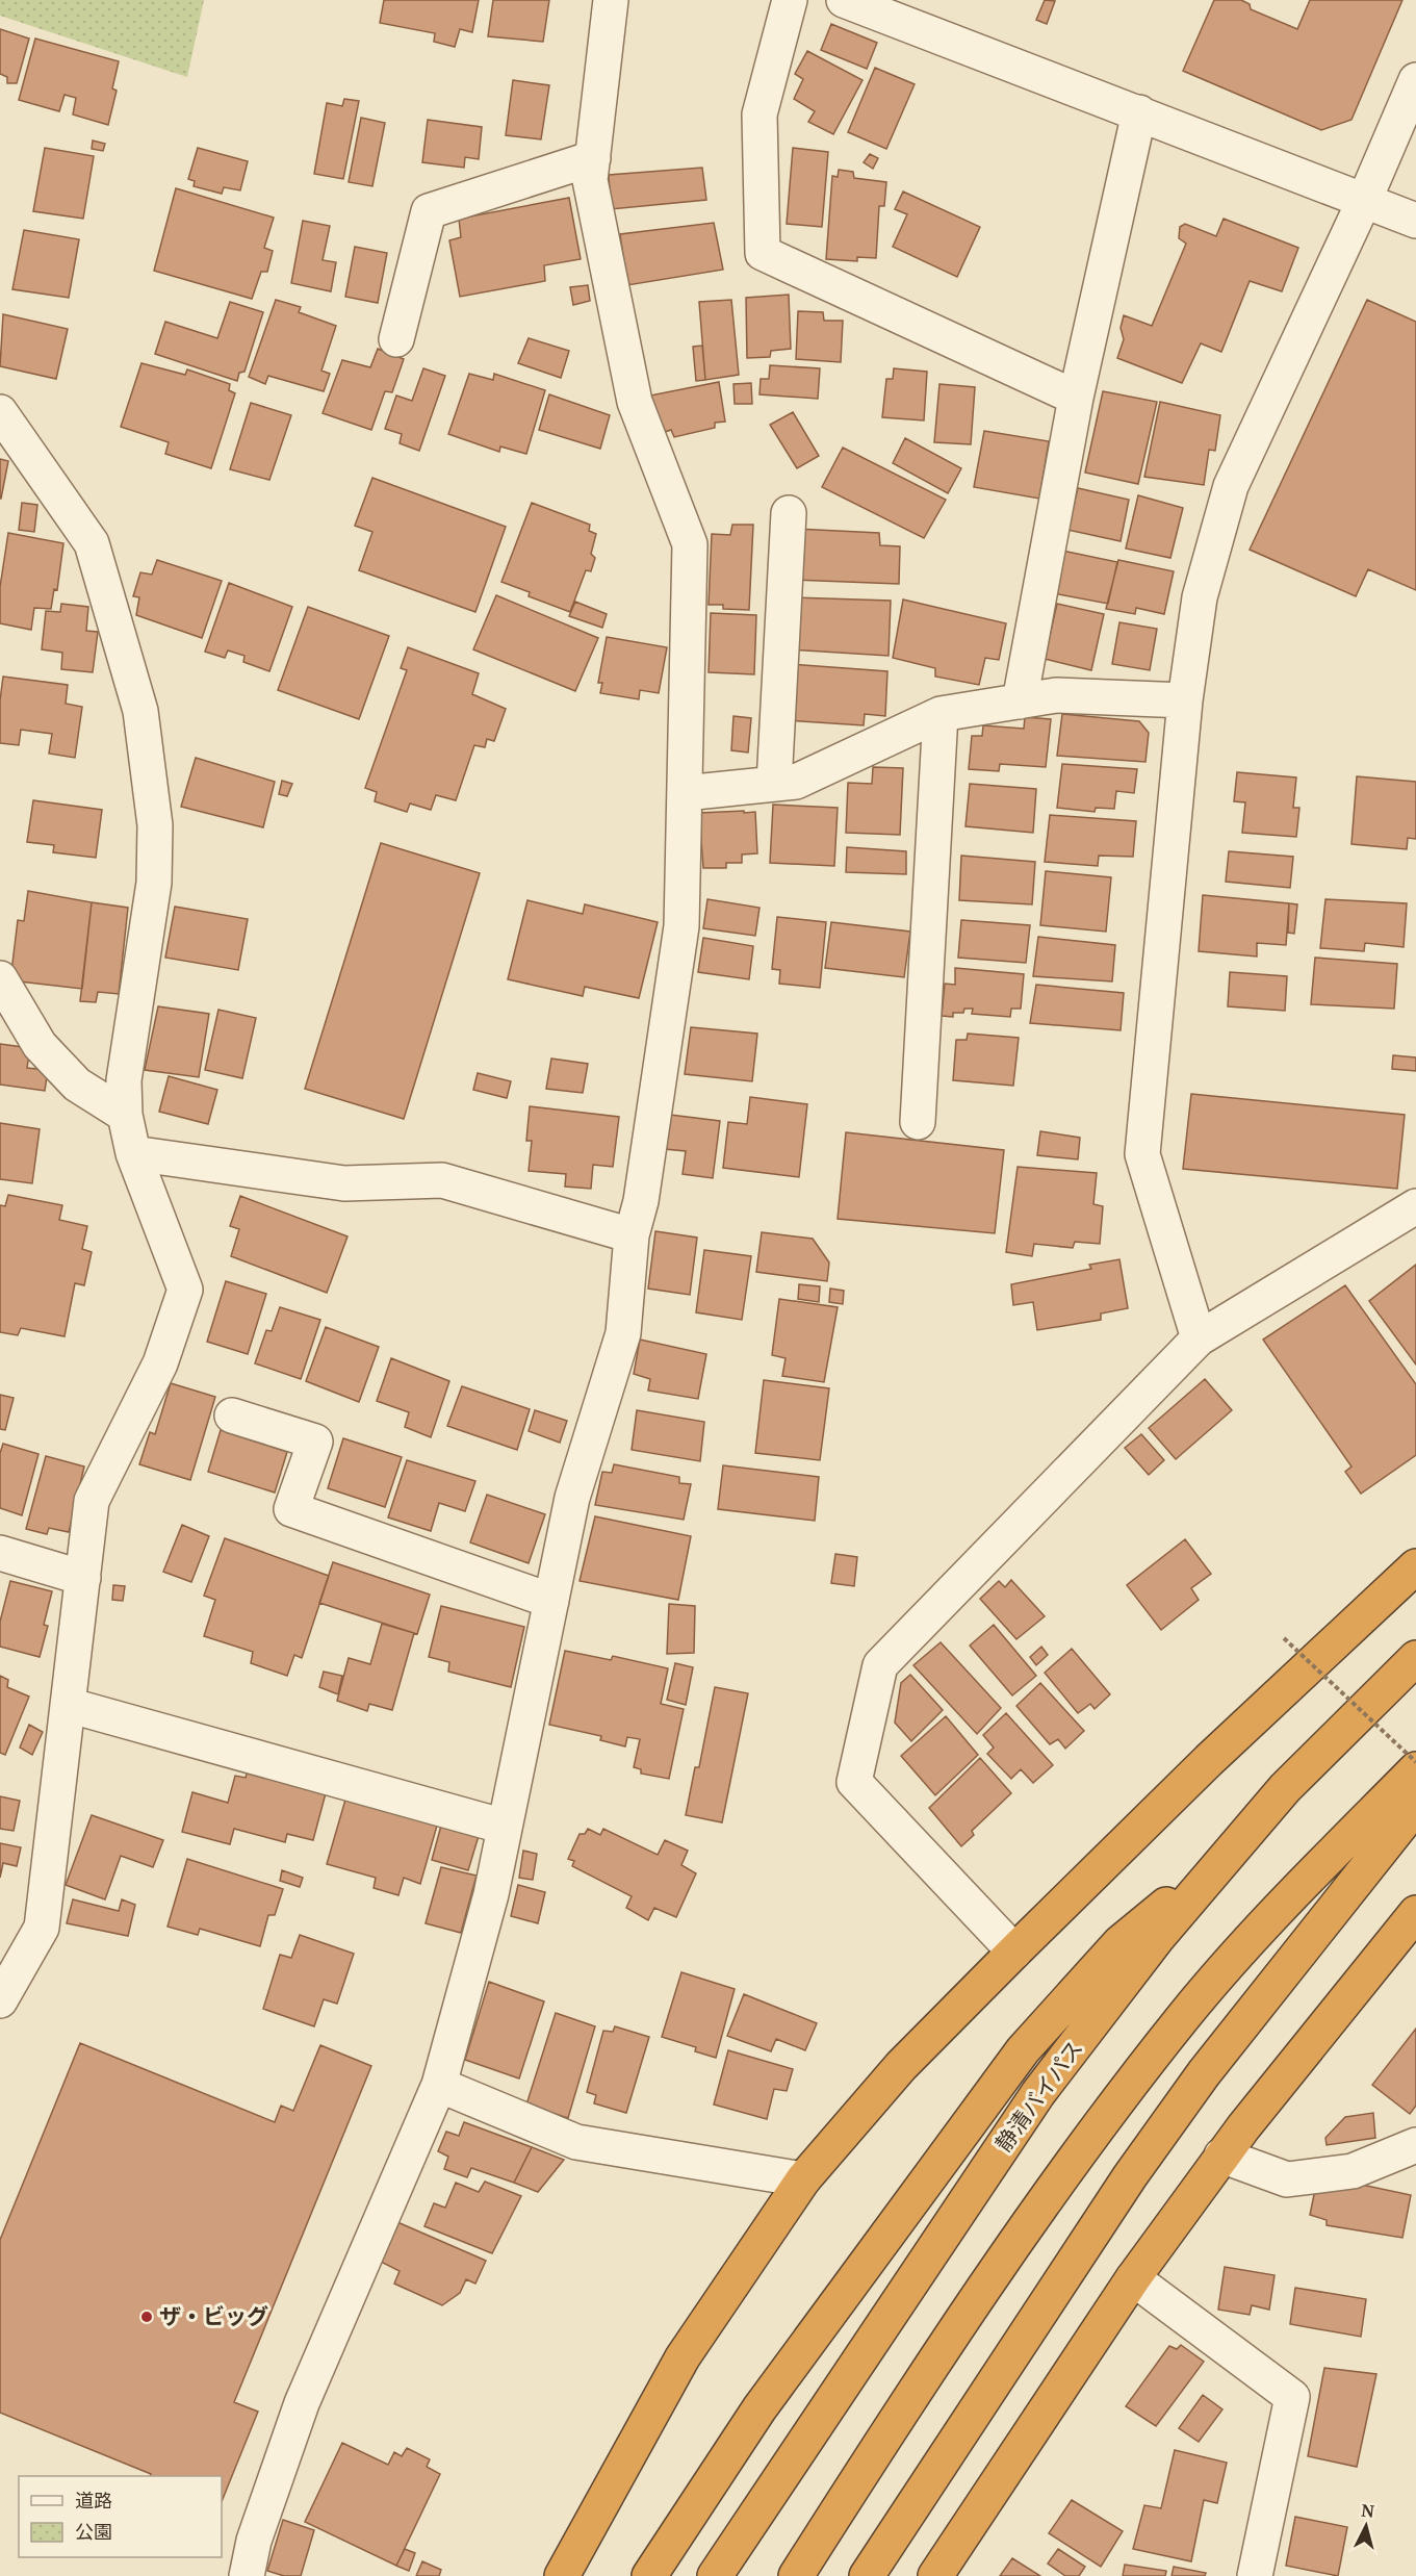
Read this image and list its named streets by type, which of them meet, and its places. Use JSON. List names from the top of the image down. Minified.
{"streets":{"highway":["静清バイパス"]},"places":["ザ・ビッグ"],"legend":["道路","公園"],"north":"top"}
